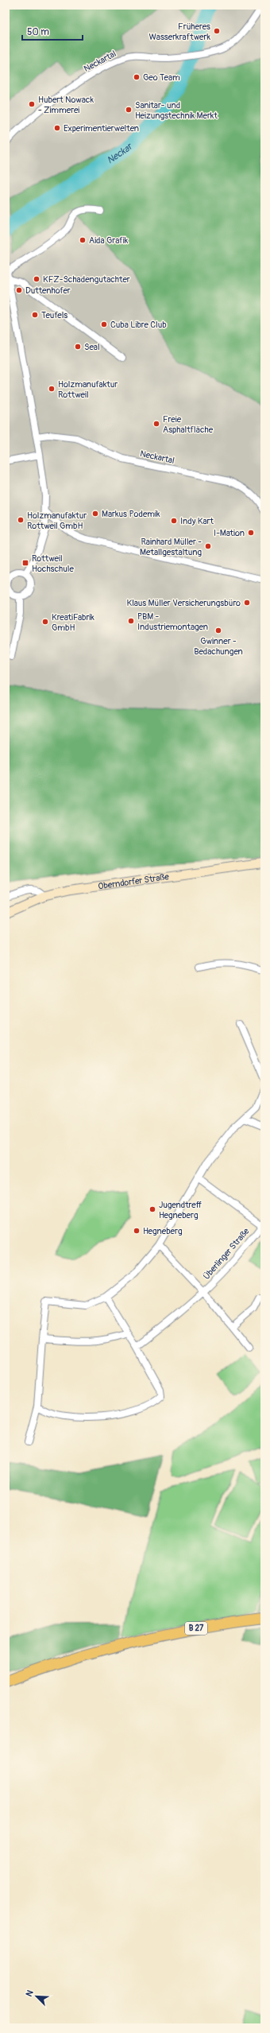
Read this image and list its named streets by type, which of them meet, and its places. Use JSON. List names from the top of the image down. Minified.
{"streets":{"main road":["B 27"],"street":["Neckartal","Oberndorfer Straße","Überlinger Straße"]},"water":["Neckar"],"places":{"other":["Früheres Wasserkraftwerk","Geo Team","Hubert Nowack - Zimmerei","Sanitar- und Heizungstechnik Merkt","Experimentierwelten","Aida Grafik","KFZ-Schadengutachter","Duttenhofer","Teufels","Cuba Libre Club","Seal","Holzmanufaktur Rottweil","Freie Asphaltfläche","Markus Podemik","Holzmanufaktur Rottweil GmbH","Indy Kart","I-Mation","Rainhard Müller - Metallgestaltung","Klaus Müller Versicherungsbüro","PBM - Industriemontagen","KreatiFabrik GmbH","Gwinner - Bedachungen","Jugendtreff Hegneberg","Hegneberg"],"transit":["Rottweil Hochschule"]},"scale_bar":"50 m","north":"top left"}
